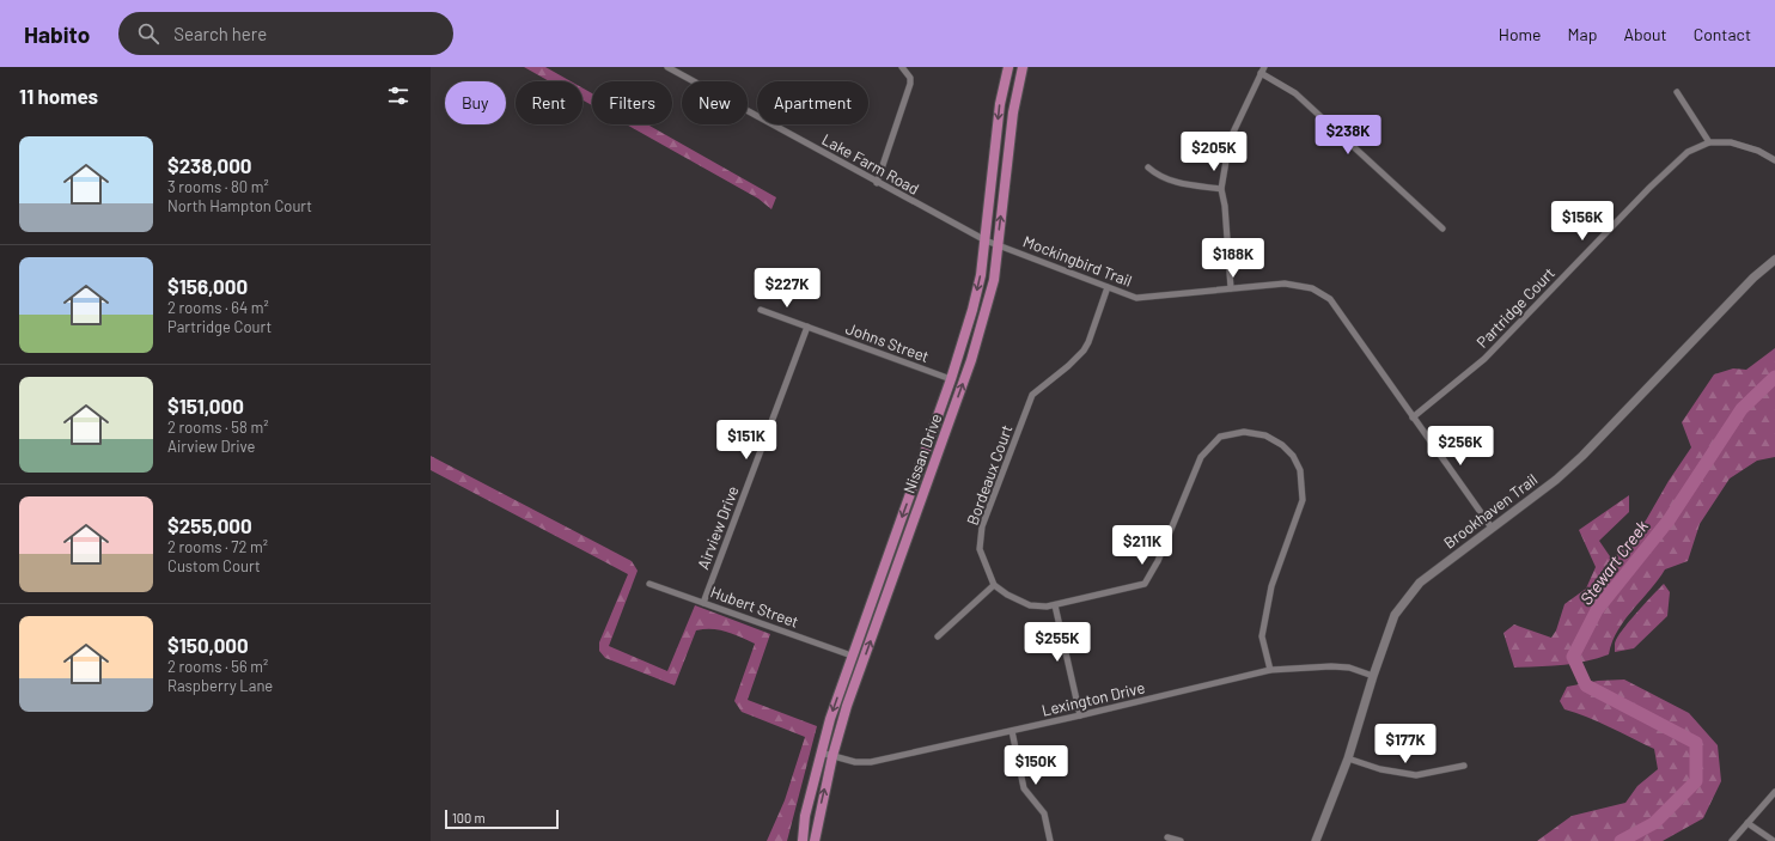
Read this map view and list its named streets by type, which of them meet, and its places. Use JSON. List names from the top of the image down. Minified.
{"streets":{"main road":["Nissan Drive"],"street":["Lake Farm Road","Mockingbird Trail","Partridge Court","Johns Street","Bordeaux Court","Brookhaven Trail","Airview Drive","Hubert Street","Lexington Drive"]},"crossings":[["Lake Farm Road","Mockingbird Trail"],["Lake Farm Road","Nissan Drive"],["Mockingbird Trail","Partridge Court"],["Mockingbird Trail","Nissan Drive"],["Mockingbird Trail","Bordeaux Court"],["Johns Street","Nissan Drive"],["Johns Street","Airview Drive"],["Nissan Drive","Hubert Street"],["Nissan Drive","Lexington Drive"],["Brookhaven Trail","Lexington Drive"],["Airview Drive","Hubert Street"]],"water":["Stewart Creek"],"scale_bar":"100 m","page":{"header":"Habito","search":"Search here","nav":["Home","Map","About","Contact"],"heading":"11 homes","chip":["Buy","Rent","Filters","New","Apartment"],"price":["$238K","$205K","$156K","$188K","$227K","$151K","$256K","$211K","$255K","$177K","$150K"],"list":[{"name":"$238,000","note":"3 rooms · 80 m² · North Hampton Court"},{"name":"$156,000","note":"2 rooms · 64 m² · Partridge Court"},{"name":"$151,000","note":"2 rooms · 58 m² · Airview Drive"},{"name":"$255,000","note":"2 rooms · 72 m² · Custom Court"},{"name":"$150,000","note":"2 rooms · 56 m² · Raspberry Lane"}],"scale":"100 m"}}
